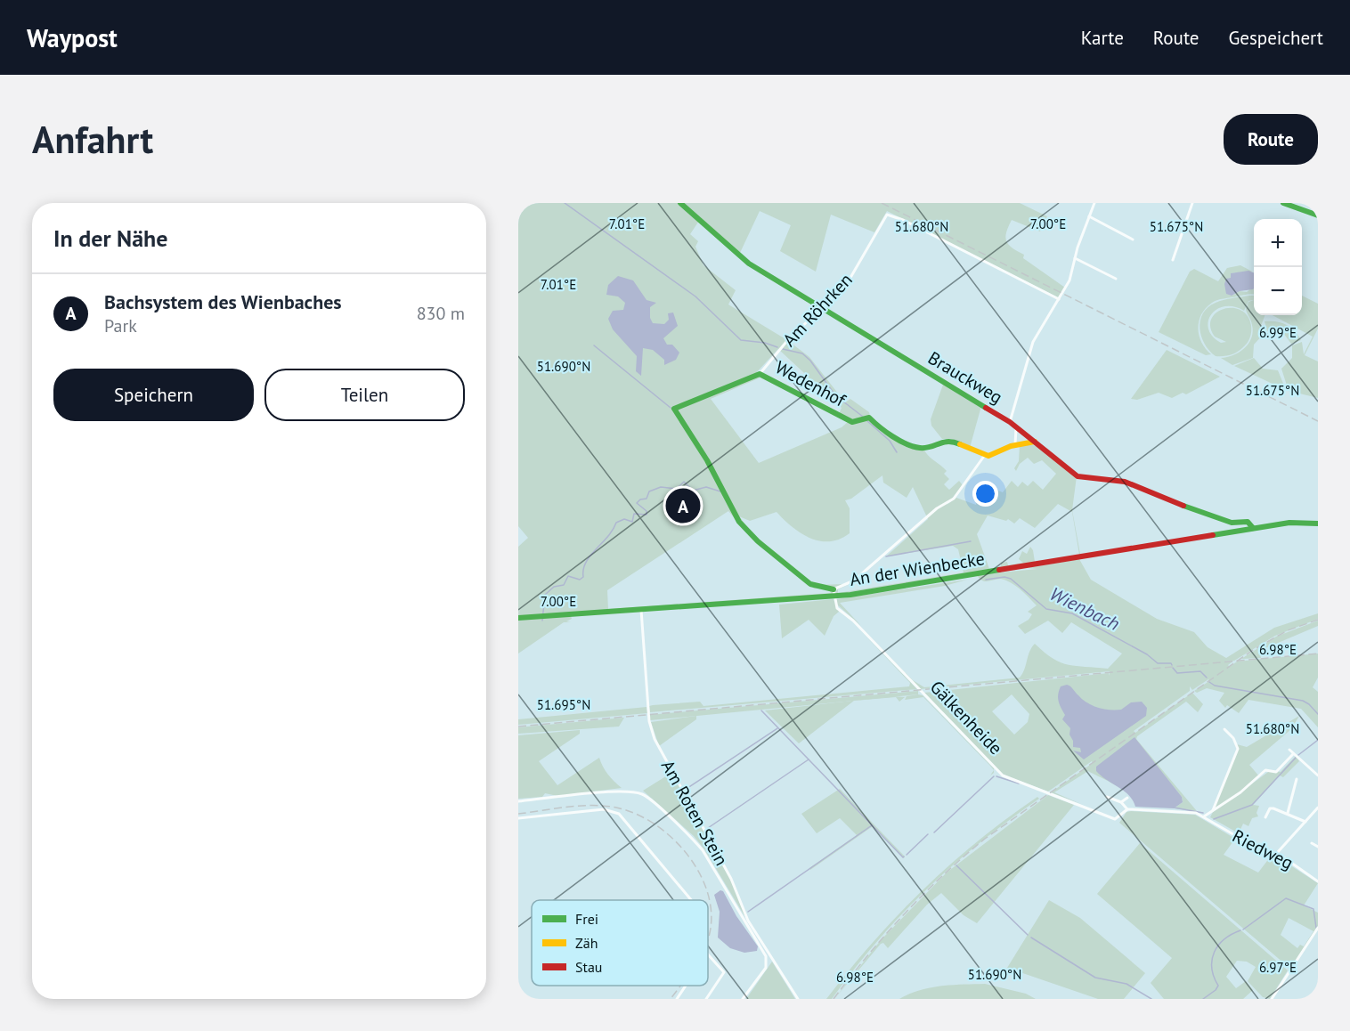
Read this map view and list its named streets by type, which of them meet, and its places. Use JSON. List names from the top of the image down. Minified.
{"streets":{"street":["Am Röhrken","Brauckweg","Wedenhof","An der Wienbecke","Gälkenheide","Am Roten Stein","Riedweg"]},"crossings":[["Am Röhrken","Brauckweg"],["Am Röhrken","Wedenhof"],["Brauckweg","An der Wienbecke"],["Wedenhof","Gälkenheide"],["An der Wienbecke","Gälkenheide"],["An der Wienbecke","Am Roten Stein"],["Gälkenheide","Riedweg"]],"water":["Wienbach"],"legend":["Frei","Zäh","Stau"],"page":{"header":"Waypost","nav":["Karte","Route","Gespeichert"],"buttons":["Route",["Speichern","Teilen"]],"title":"Anfahrt","heading":"In der Nähe","map_buttons":["+","−"],"list":[{"mark":"A","name":"Bachsystem des Wienbaches","note":"Park","value":"830 m"}],"pins":"A"},"coordinates":["7.01°E","7.00°E","51.680°N","51.675°N","6.99°E","51.690°N","6.98°E","51.695°N","6.97°E"]}
